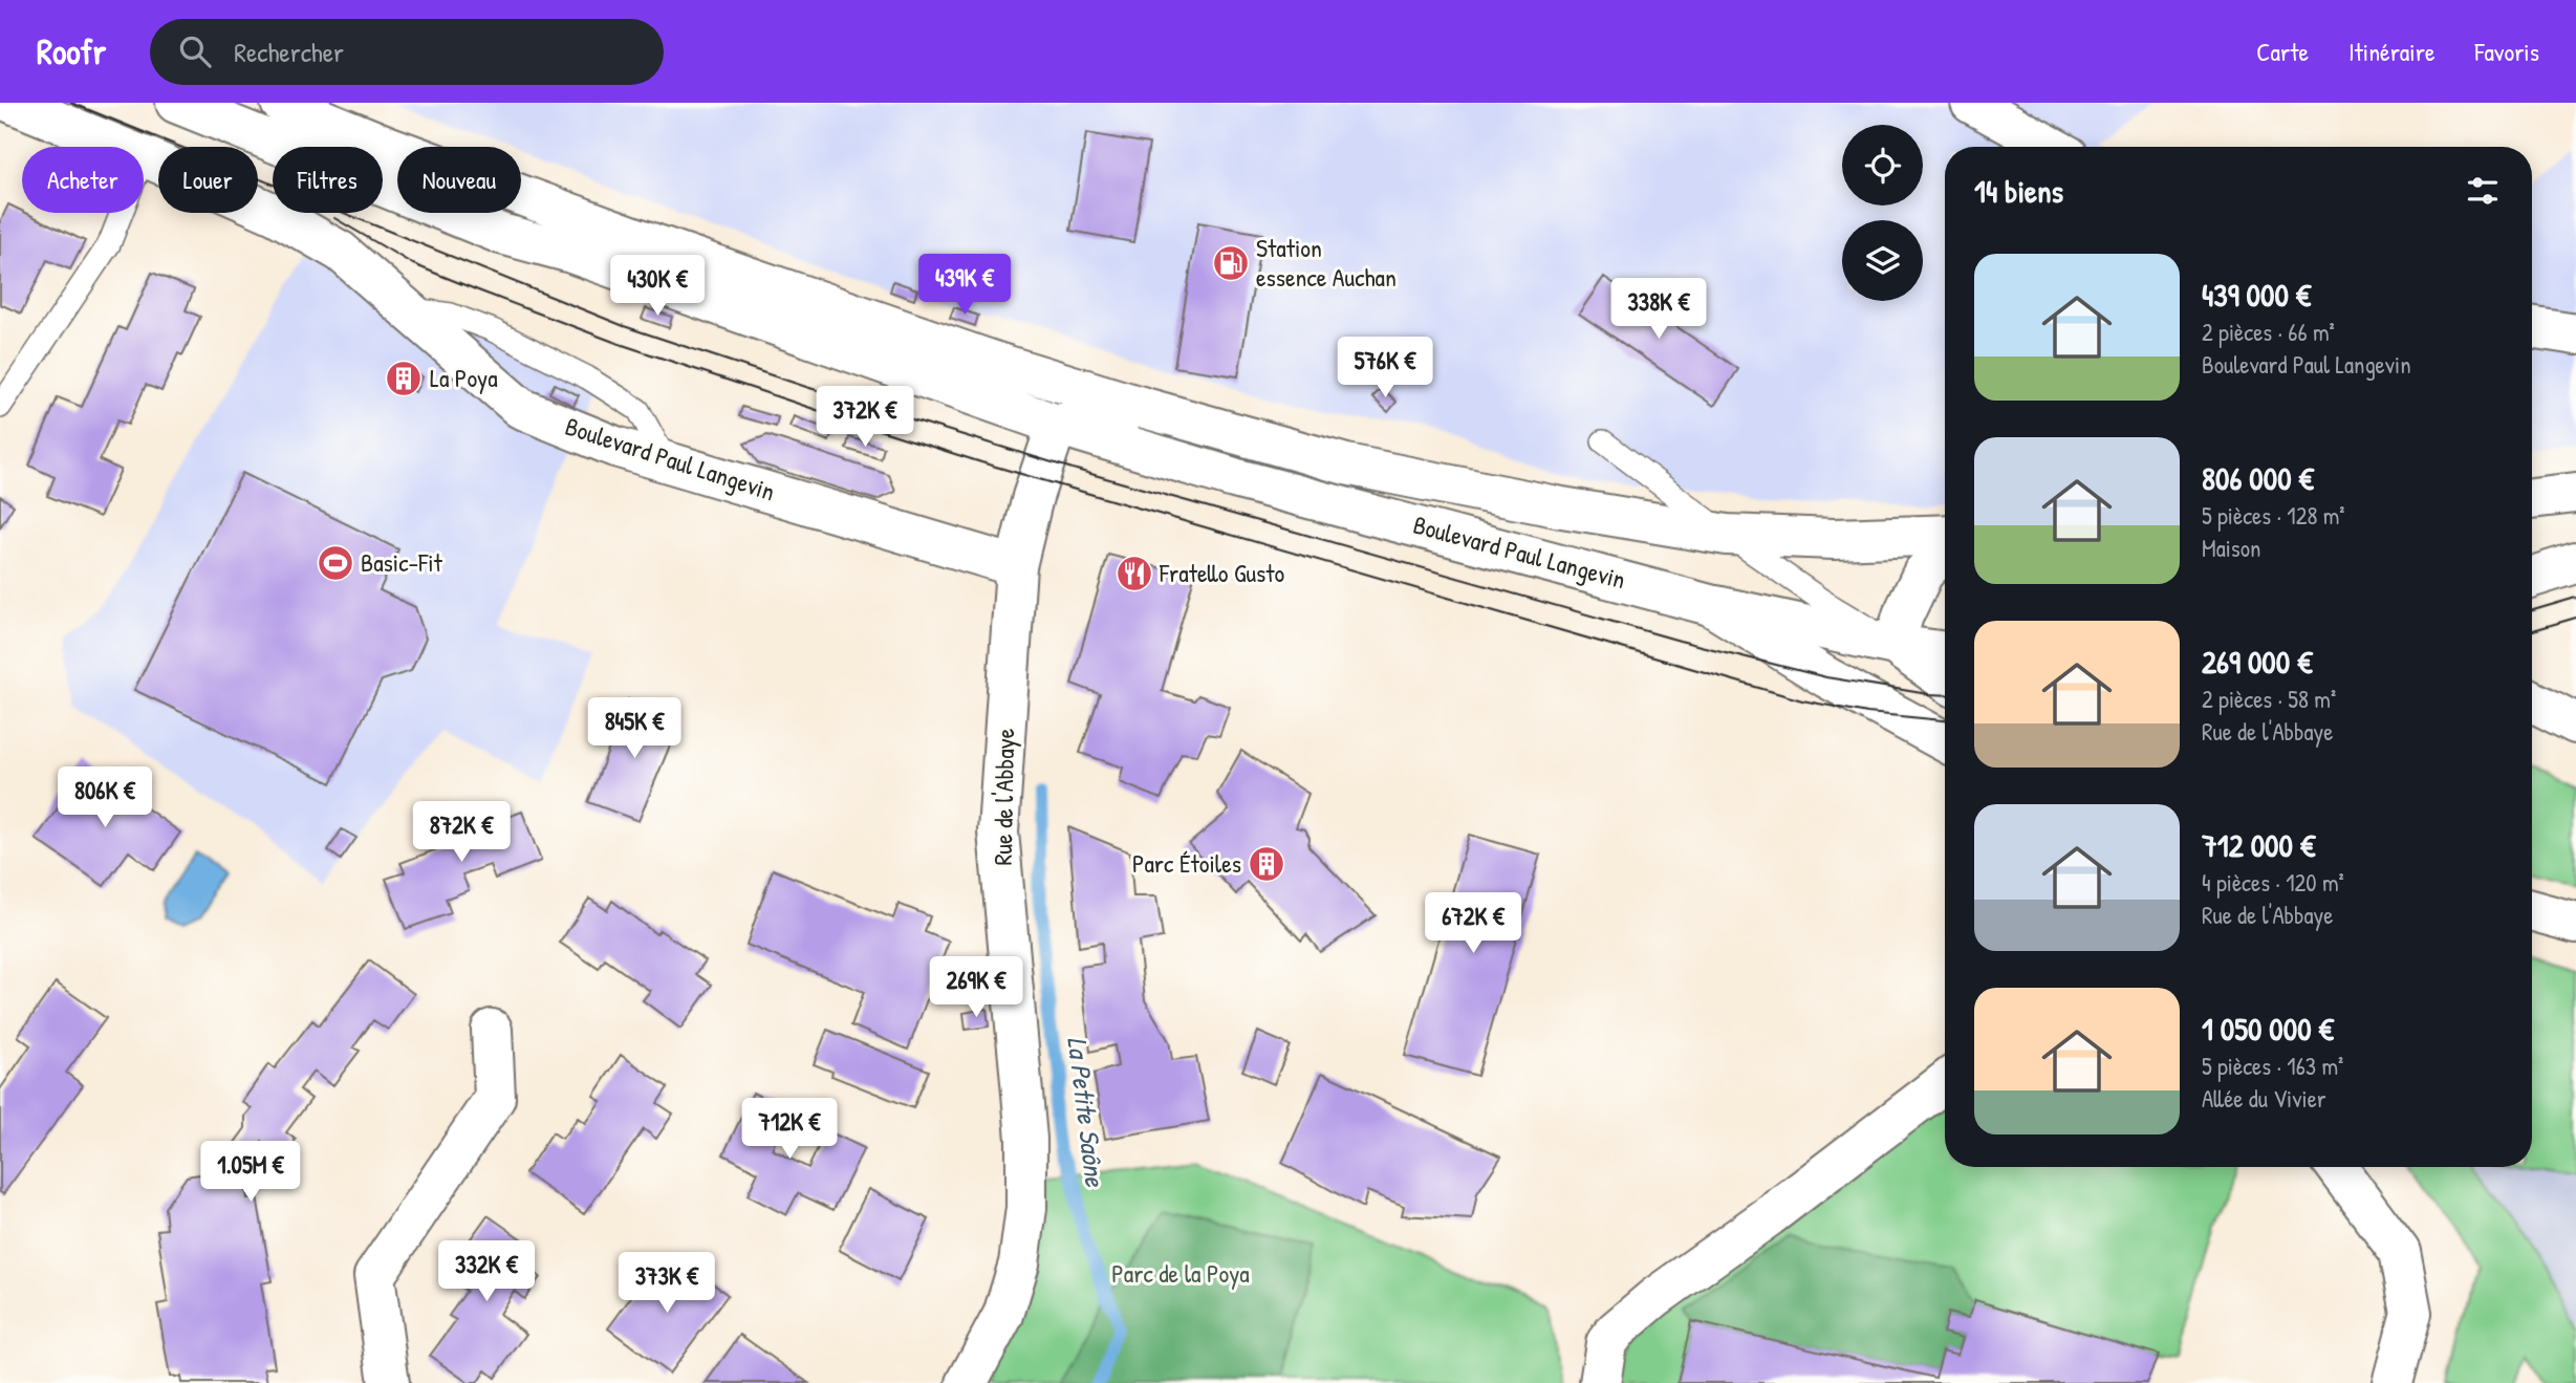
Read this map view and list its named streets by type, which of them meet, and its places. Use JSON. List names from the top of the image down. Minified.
{"streets":{"street":["Boulevard Paul Langevin","Rue de l'Abbaye"]},"crossings":[["Boulevard Paul Langevin","Rue de l'Abbaye"]],"water":["La Petite Saône"],"parks":["Parc de la Poya"],"places":{"fuel station":["Station essence Auchan"],"building":["La Poya","Parc Étoiles"],"sports":["Basic-Fit"],"restaurant":["Fratello Gusto"]},"page":{"header":"Roofr","search":"Rechercher","nav":["Carte","Itinéraire","Favoris"],"chip":["Acheter","Louer","Filtres","Nouveau"],"heading":"14 biens","list":[{"name":"439 000 €","note":"2 pièces · 66 m² · Boulevard Paul Langevin"},{"name":"806 000 €","note":"5 pièces · 128 m² · Maison"},{"name":"269 000 €","note":"2 pièces · 58 m² · Rue de l'Abbaye"},{"name":"712 000 €","note":"4 pièces · 120 m² · Rue de l'Abbaye"},{"name":"1 050 000 €","note":"5 pièces · 163 m² · Allée du Vivier"}],"price":["439K €","430K €","338K €","576K €","372K €","845K €","806K €","872K €","672K €","269K €","712K €","1.05M €","332K €","373K €"]}}
